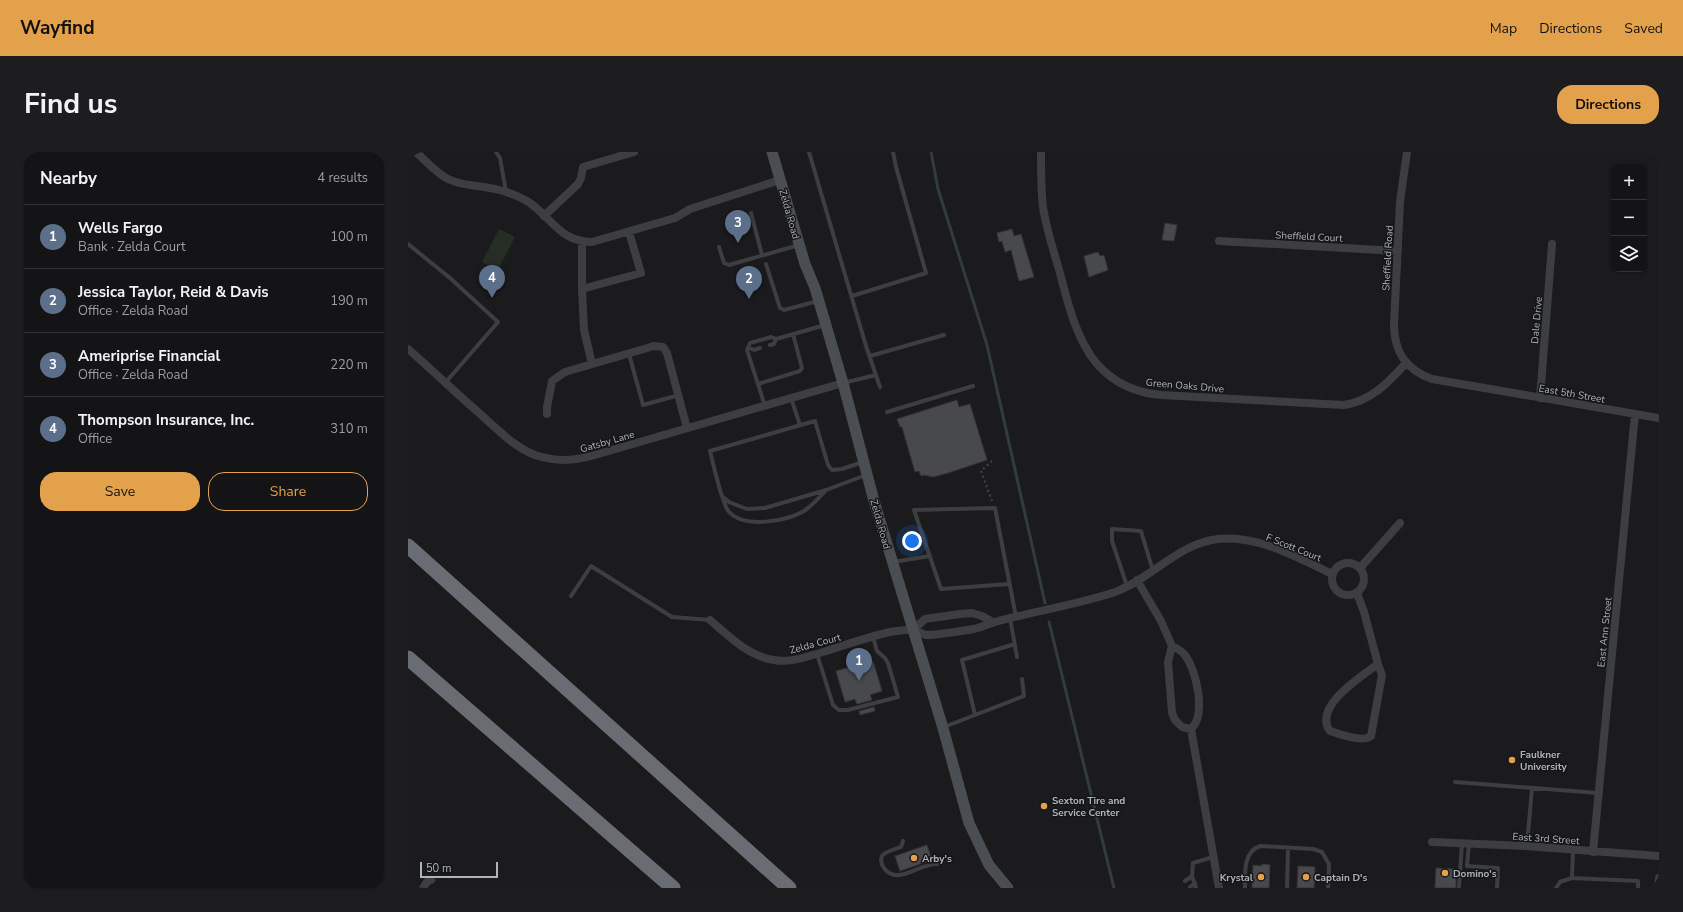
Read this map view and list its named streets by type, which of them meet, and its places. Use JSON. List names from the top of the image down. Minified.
{"streets":{"main road":["Zelda Road"],"street":["Sheffield Court","Sheffield Road","Dale Drive","Green Oaks Drive","East 5th Street","Gatsby Lane","F Scott Court","East Ann Street","Zelda Court","East 3rd Street"]},"crossings":[["Zelda Road","Gatsby Lane"],["Zelda Road","F Scott Court"],["Zelda Road","Zelda Court"],["Sheffield Court","Sheffield Road"],["Sheffield Road","Green Oaks Drive"],["Sheffield Road","East 5th Street"],["Dale Drive","East 5th Street"],["Green Oaks Drive","East 5th Street"],["East 5th Street","East Ann Street"],["F Scott Court","Zelda Court"],["East Ann Street","East 3rd Street"]],"places":["Faulkner University","Sexton Tire and Service Center","Arby's","Domino's","Krystal","Captain D's"],"scale_bar":"50 m","page":{"header":"Wayfind","nav":["Map","Directions","Saved"],"title":"Find us","buttons":["Directions",["Save","Share"]],"heading":["Nearby","4 results"],"map_buttons":["+","−"],"list":[{"mark":"1","name":"Wells Fargo","note":"Bank · Zelda Court","value":"100 m"},{"mark":"2","name":"Jessica Taylor, Reid & Davis","note":"Office · Zelda Road","value":"190 m"},{"mark":"3","name":"Ameriprise Financial","note":"Office · Zelda Road","value":"220 m"},{"mark":"4","name":"Thompson Insurance, Inc.","note":"Office","value":"310 m"}],"pins":["3","4","2","1"],"scale":"50 m"}}
